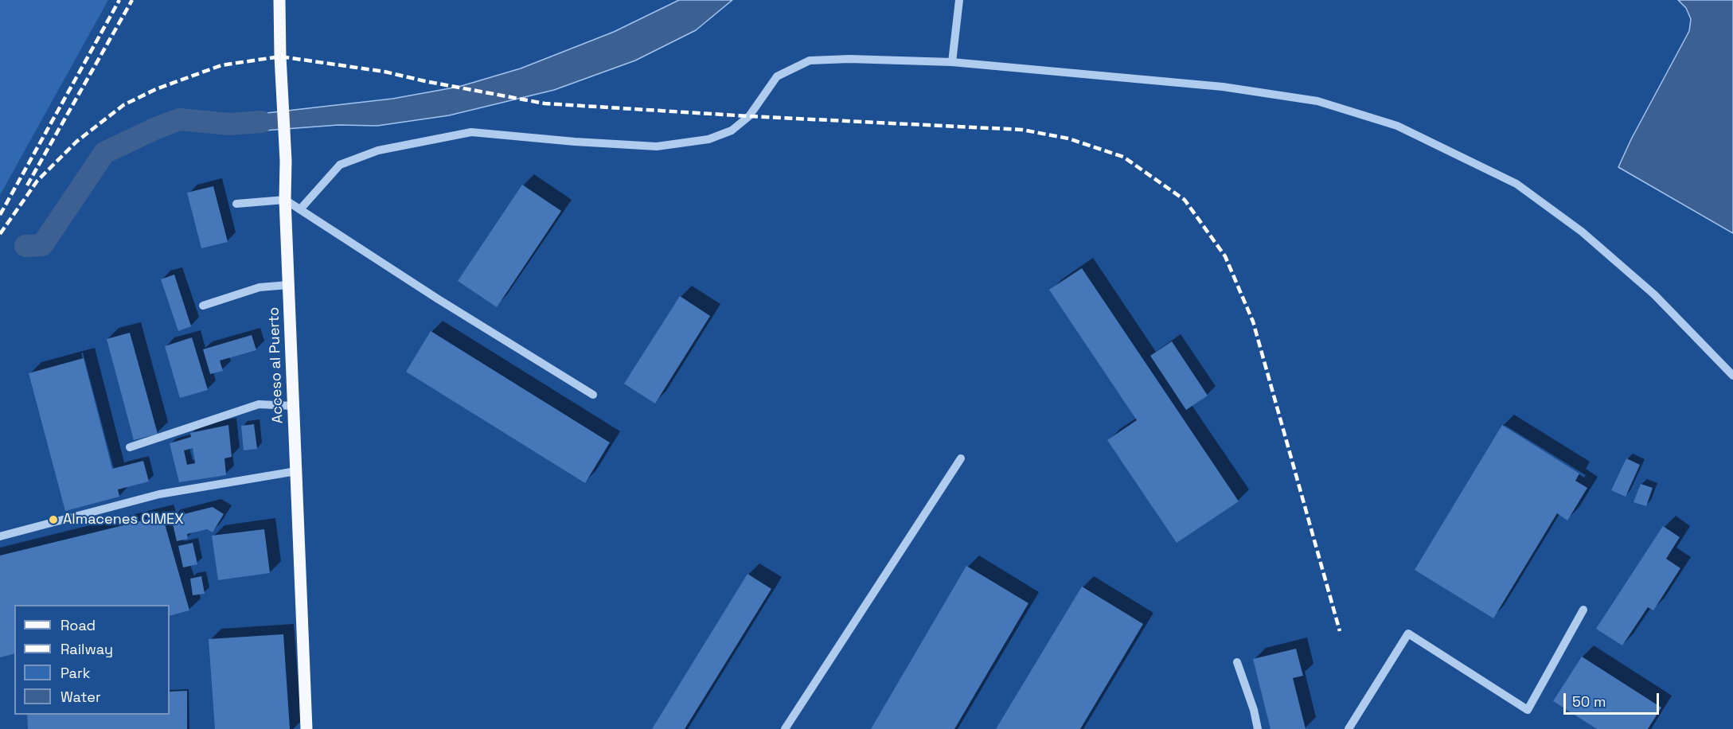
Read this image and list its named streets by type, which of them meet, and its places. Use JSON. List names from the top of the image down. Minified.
{"streets":{"main road":["Acceso al Puerto"]},"places":["Almacenes CIMEX"],"legend":["Road","Railway","Park","Water"],"scale_bar":"50 m"}
